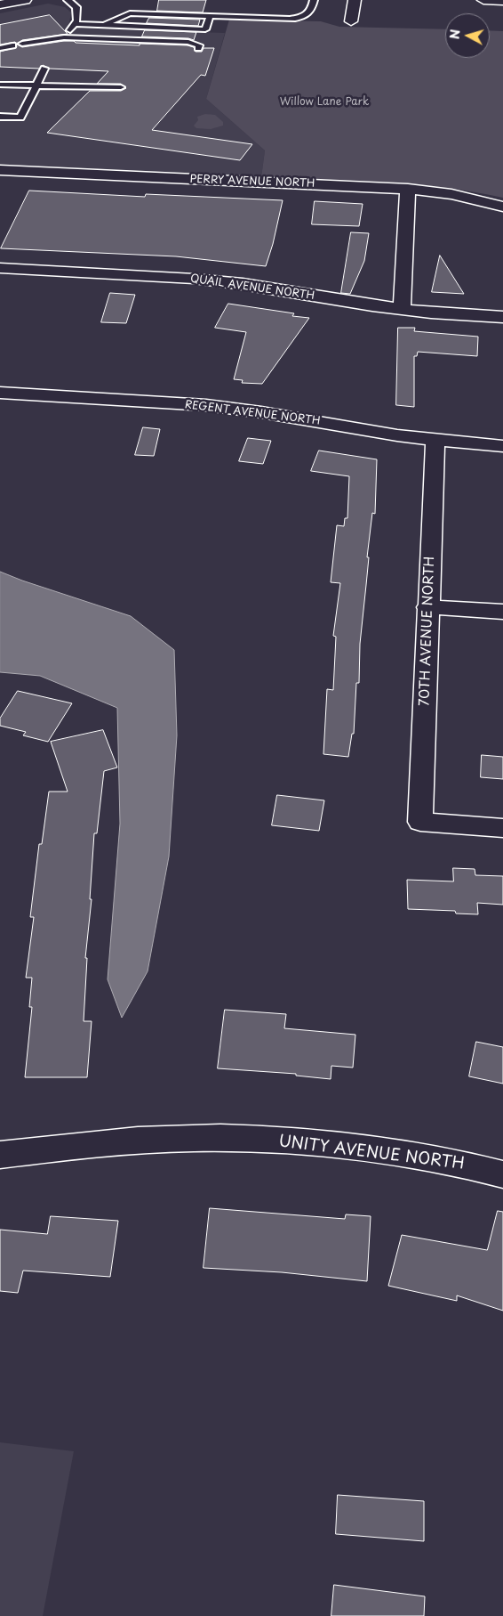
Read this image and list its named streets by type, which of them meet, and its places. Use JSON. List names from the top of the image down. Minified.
{"streets":{"street":["PERRY AVENUE NORTH","QUAIL AVENUE NORTH","REGENT AVENUE NORTH","70TH AVENUE NORTH","UNITY AVENUE NORTH"]},"crossings":[["REGENT AVENUE NORTH","70TH AVENUE NORTH"]],"parks":["Willow Lane Park"],"north":"left"}
